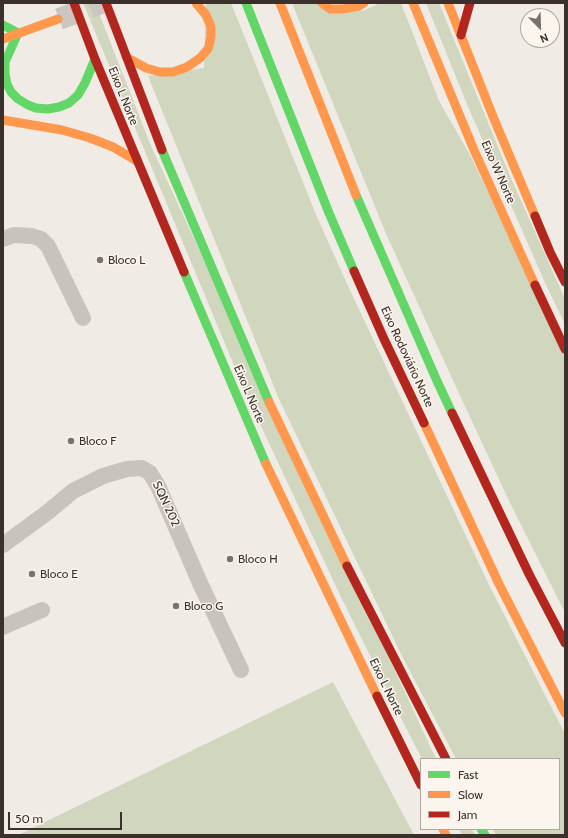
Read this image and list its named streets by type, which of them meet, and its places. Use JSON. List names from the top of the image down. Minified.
{"streets":{"main road":["Eixo L Norte","Eixo W Norte","Eixo Rodoviário Norte"],"street":["SQN 202"]},"places":["Bloco L","Bloco F","Bloco H","Bloco E","Bloco G"],"legend":["Fast","Slow","Jam"],"scale_bar":"50 m","north":"bottom right"}
